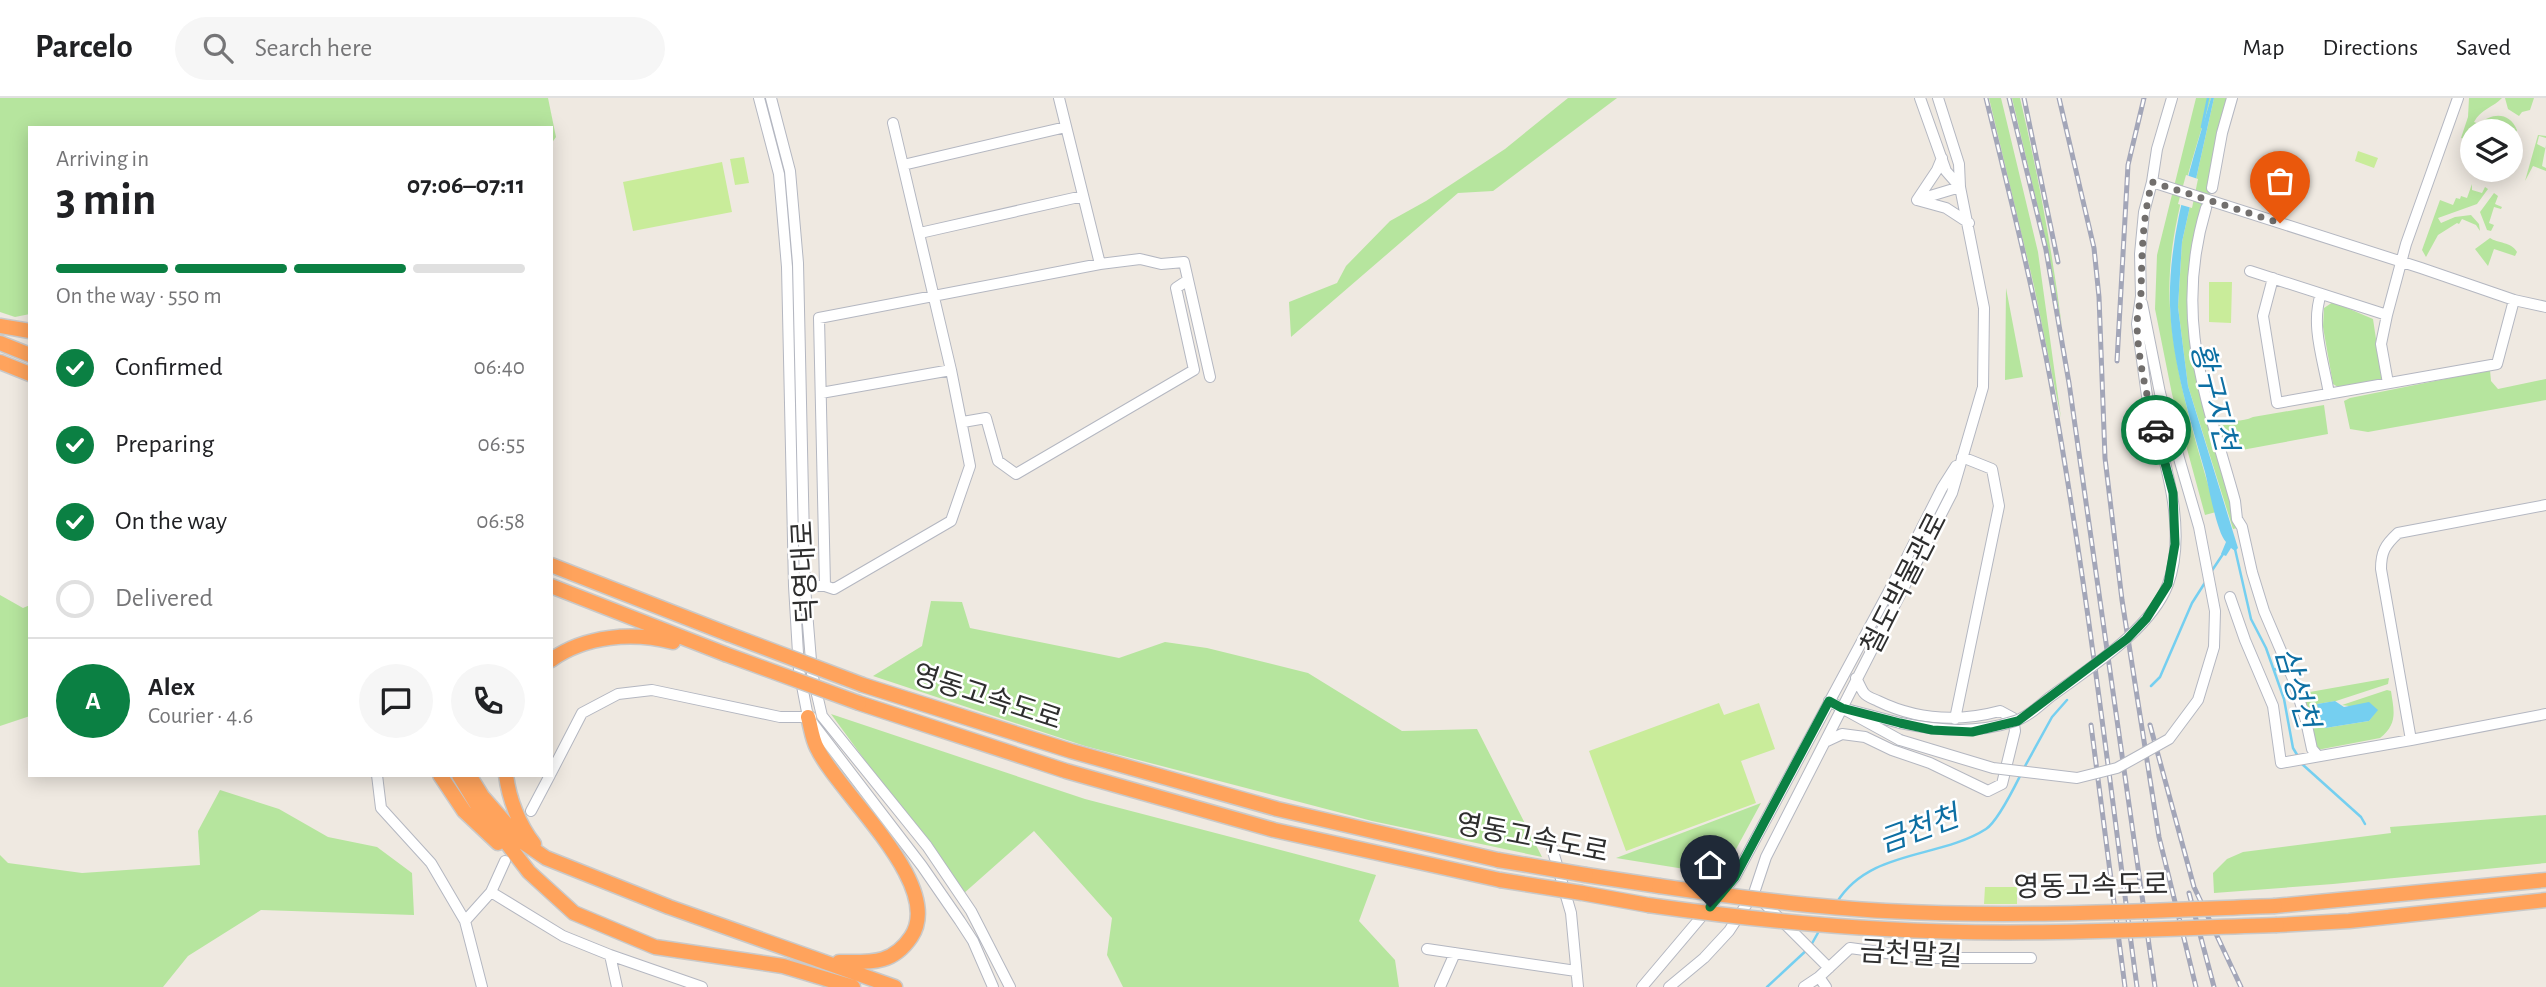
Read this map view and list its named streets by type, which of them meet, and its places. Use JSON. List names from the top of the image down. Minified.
{"streets":{"highway":["영동고속도로"],"street":["덕영대로","철도박물관로","금천말길"]},"water":["황구지천","삼성천","금천천"],"page":{"header":"Parcelo","search":"Search here","nav":["Map","Directions","Saved"],"heading":["3 min","Arriving in","07:06–07:11"],"panel":["Alex","Courier · 4.6"],"bar":"On the way · 550 m","list":[["Confirmed","06:40"],["Preparing","06:55"],["On the way","06:58"],"Delivered"],"round":"A"}}
